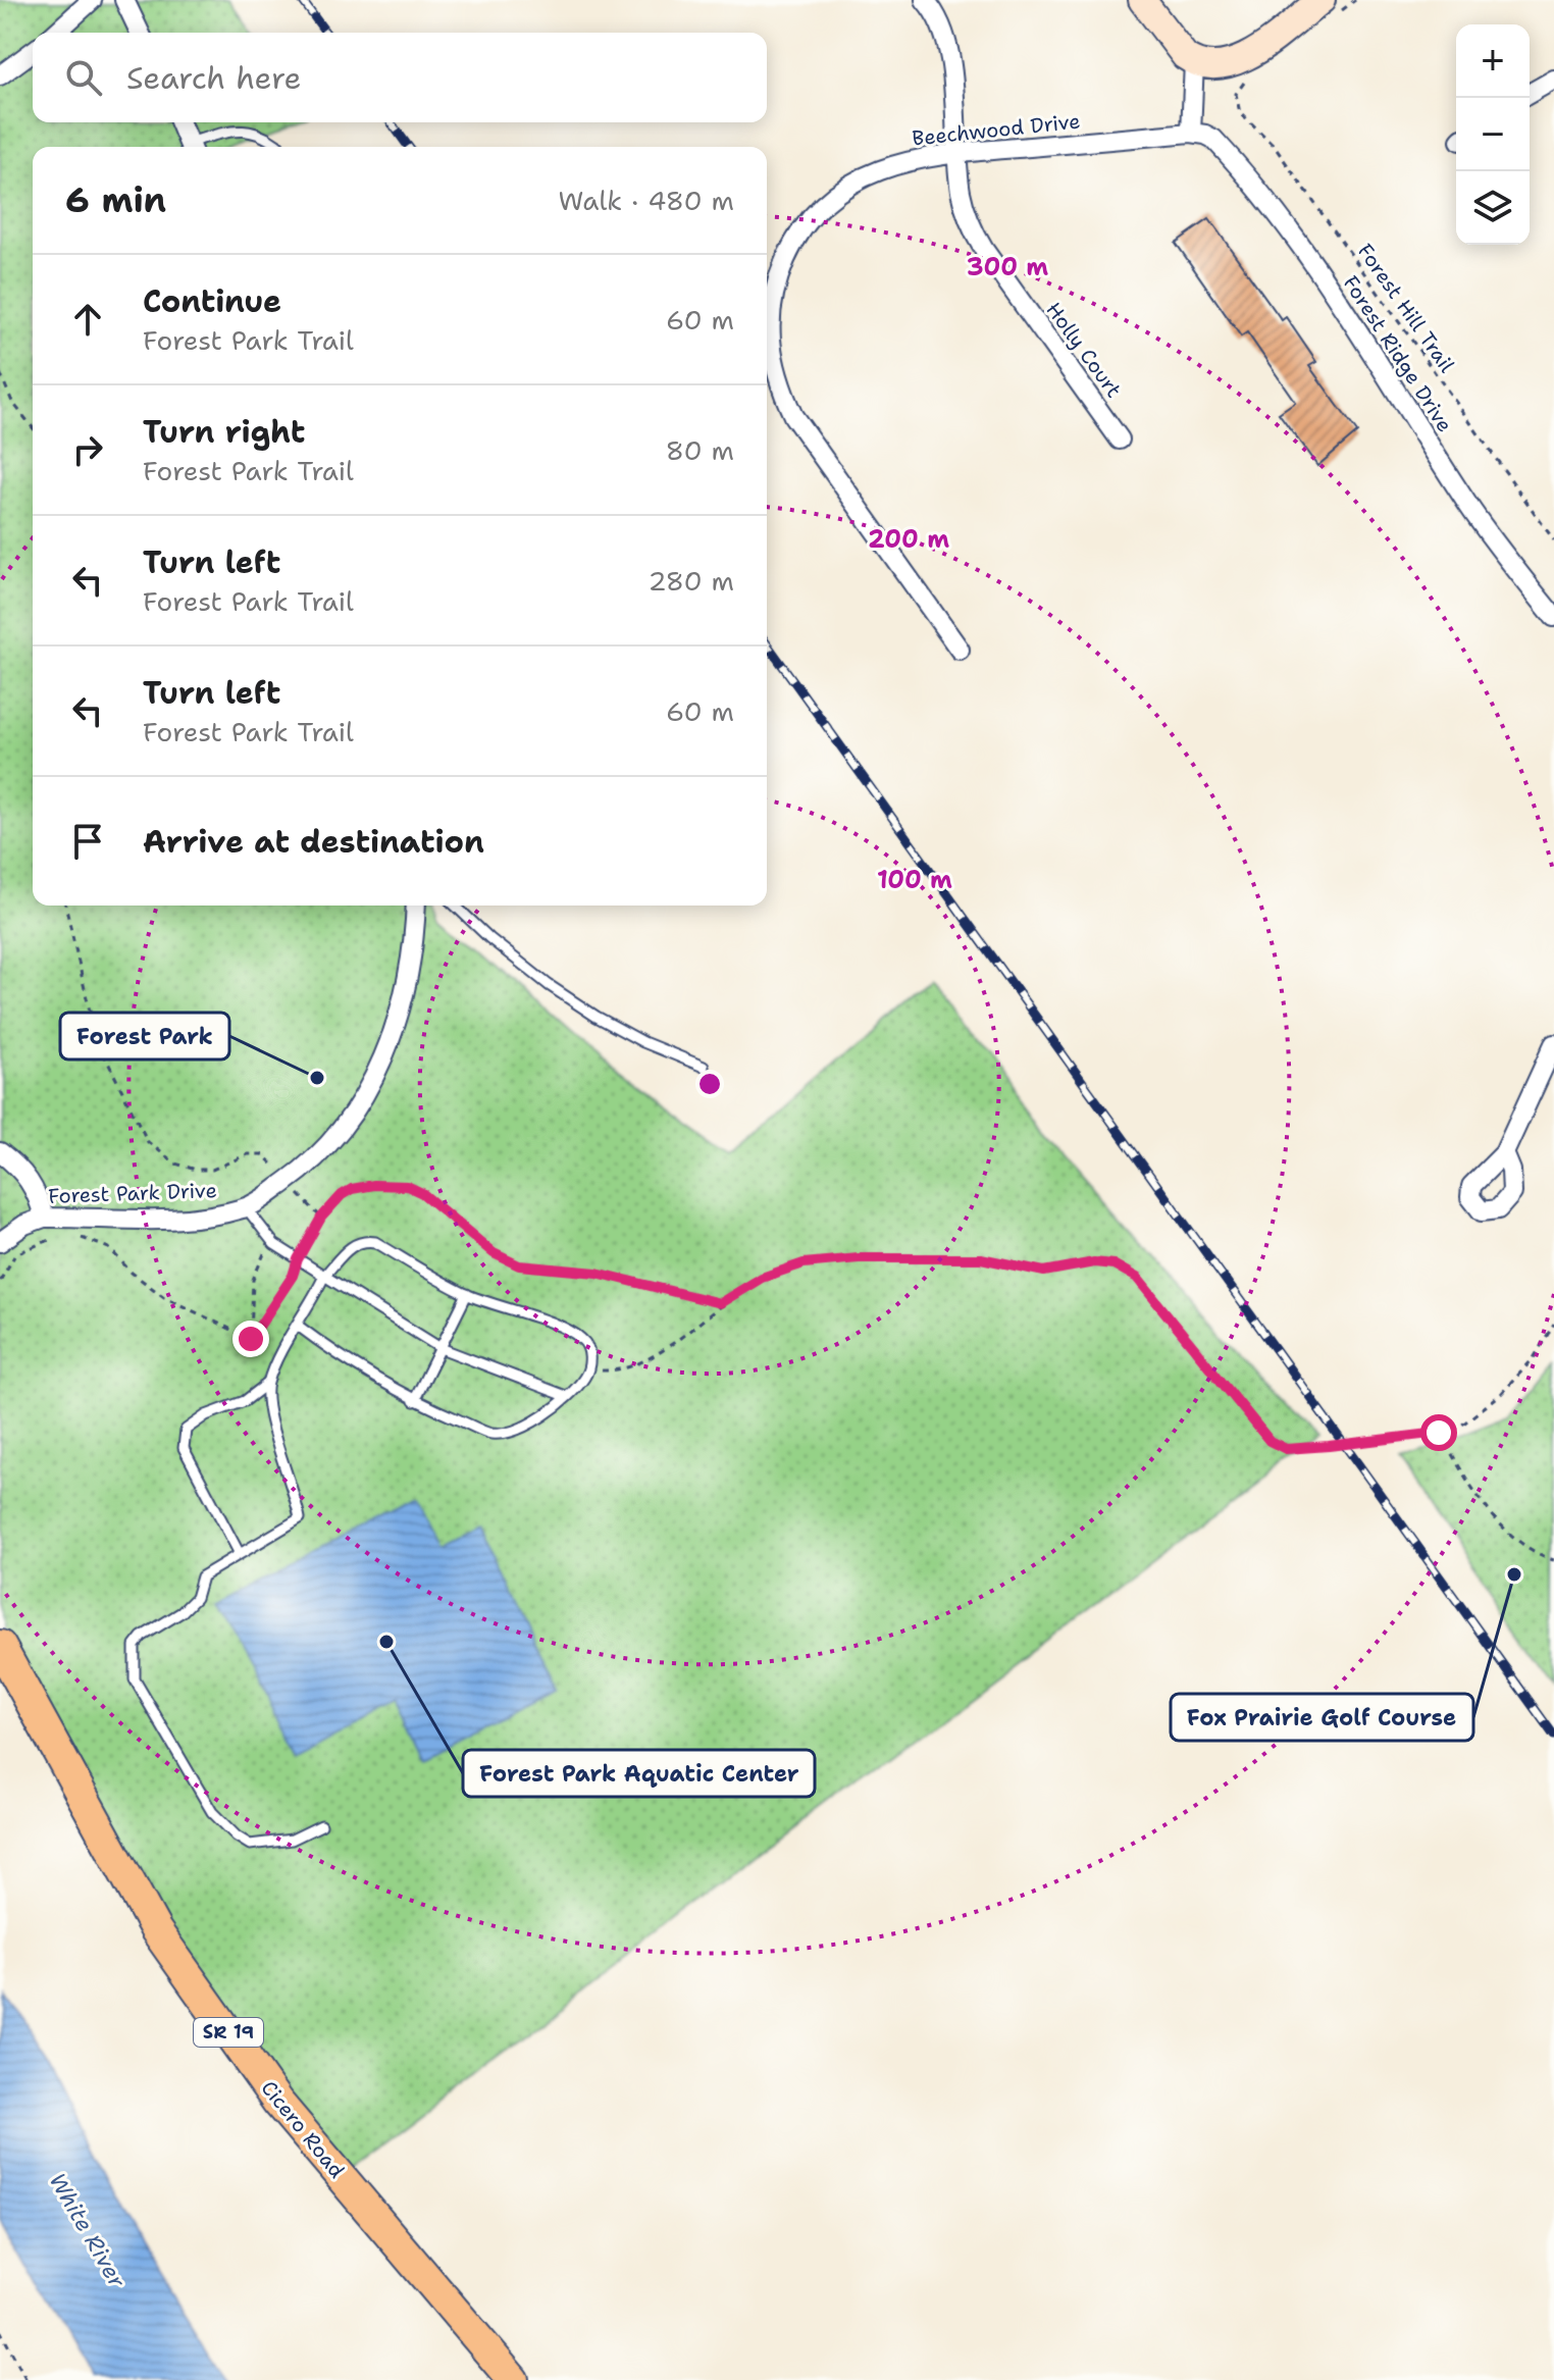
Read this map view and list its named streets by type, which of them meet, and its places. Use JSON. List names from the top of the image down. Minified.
{"streets":{"main road":["SR 19","Cicero Road"],"street":["Beechwood Drive","Holly Court","Forest Ridge Drive","Forest Park Drive"],"path":["Forest Hill Trail"]},"crossings":[["Beechwood Drive","Holly Court"],["Beechwood Drive","Forest Ridge Drive"]],"water":["White River"],"places":["Forest Park","Fox Prairie Golf Course","Forest Park Aquatic Center"],"page":{"map_buttons":["+","−"],"search":"Search here","heading":["6 min","Walk · 480 m"],"list":[["Continue","Forest Park Trail","60 m"],["Turn right","Forest Park Trail","80 m"],["Turn left","Forest Park Trail","280 m"],["Turn left","Forest Park Trail","60 m"],"Arrive at destination"]},"rings":["300 m","200 m","100 m"]}
